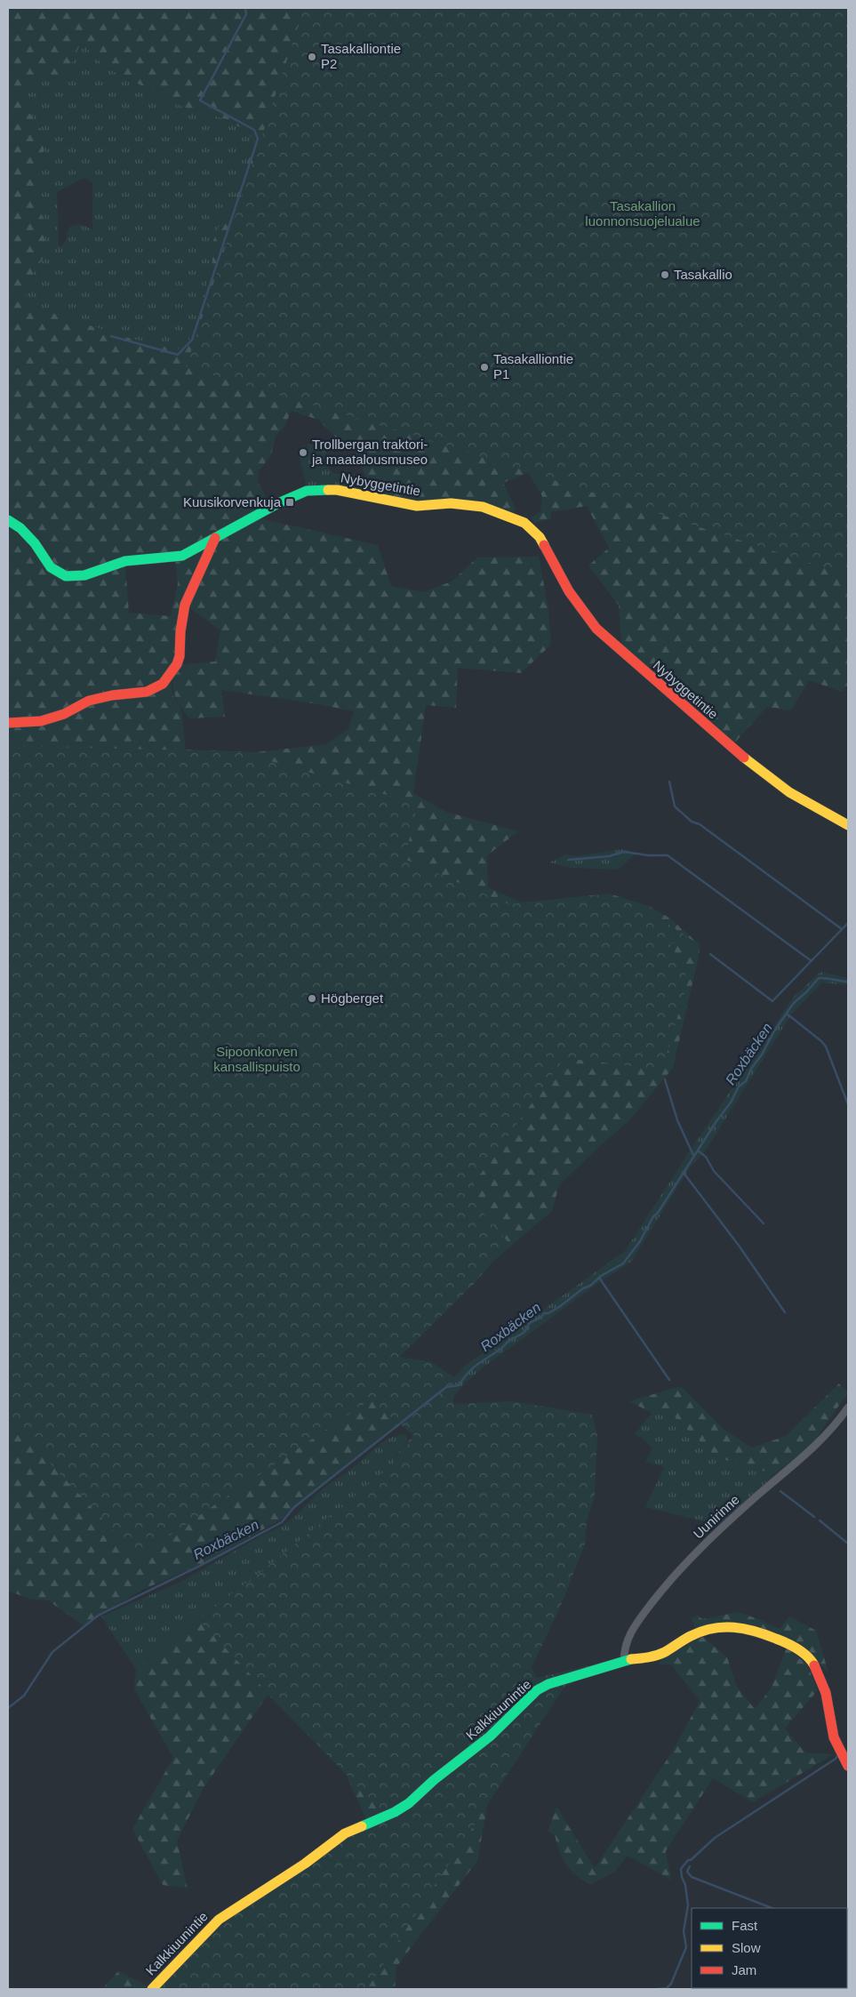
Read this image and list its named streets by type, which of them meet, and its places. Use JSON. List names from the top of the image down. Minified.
{"streets":{"street":["Nybyggetintie","Uunirinne","Kalkkiuunintie"]},"crossings":[["Uunirinne","Kalkkiuunintie"]],"water":["Roxbäcken"],"parks":["Tasakallion luonnonsuojelualue","Sipoonkorven kansallispuisto"],"places":{"other":["Tasakalliontie P2","Tasakallio","Tasakalliontie P1","Trollbergan traktori- ja maatalousmuseo","Högberget"],"transit":["Kuusikorvenkuja"]},"legend":["Fast","Slow","Jam"]}
